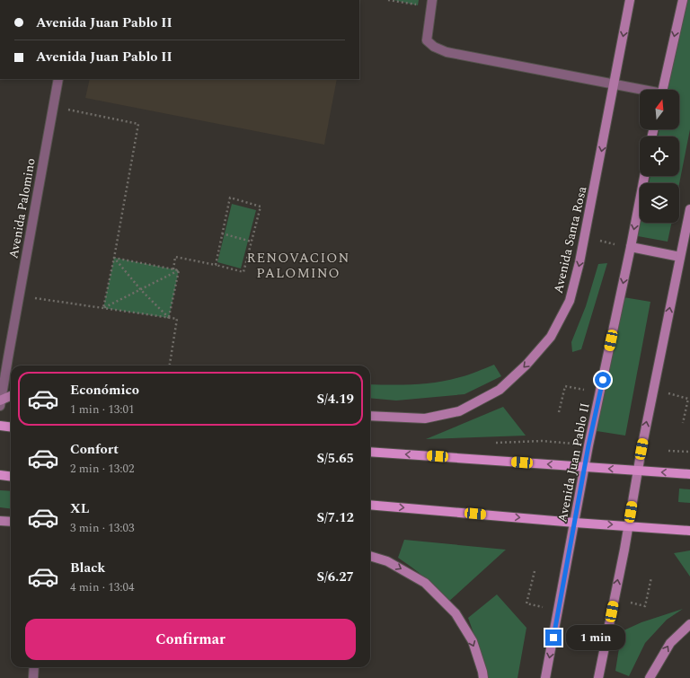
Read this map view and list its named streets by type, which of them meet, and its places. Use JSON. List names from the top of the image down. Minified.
{"streets":{"main road":["Avenida Santa Rosa","Avenida Juan Pablo II"],"street":["Avenida Palomino"]},"one_way":["Avenida Santa Rosa"],"districts":["RENOVACION PALOMINO"],"north":"top","page":{"banner":["Avenida Juan Pablo II","Avenida Juan Pablo II"],"list":[{"name":"Económico","note":"1 min · 13:01","value":"S/4.19"},{"name":"Confort","note":"2 min · 13:02","value":"S/5.65"},{"name":"XL","note":"3 min · 13:03","value":"S/7.12"},{"name":"Black","note":"4 min · 13:04","value":"S/6.27"}],"buttons":"Confirmar","bubble":"1 min"}}
